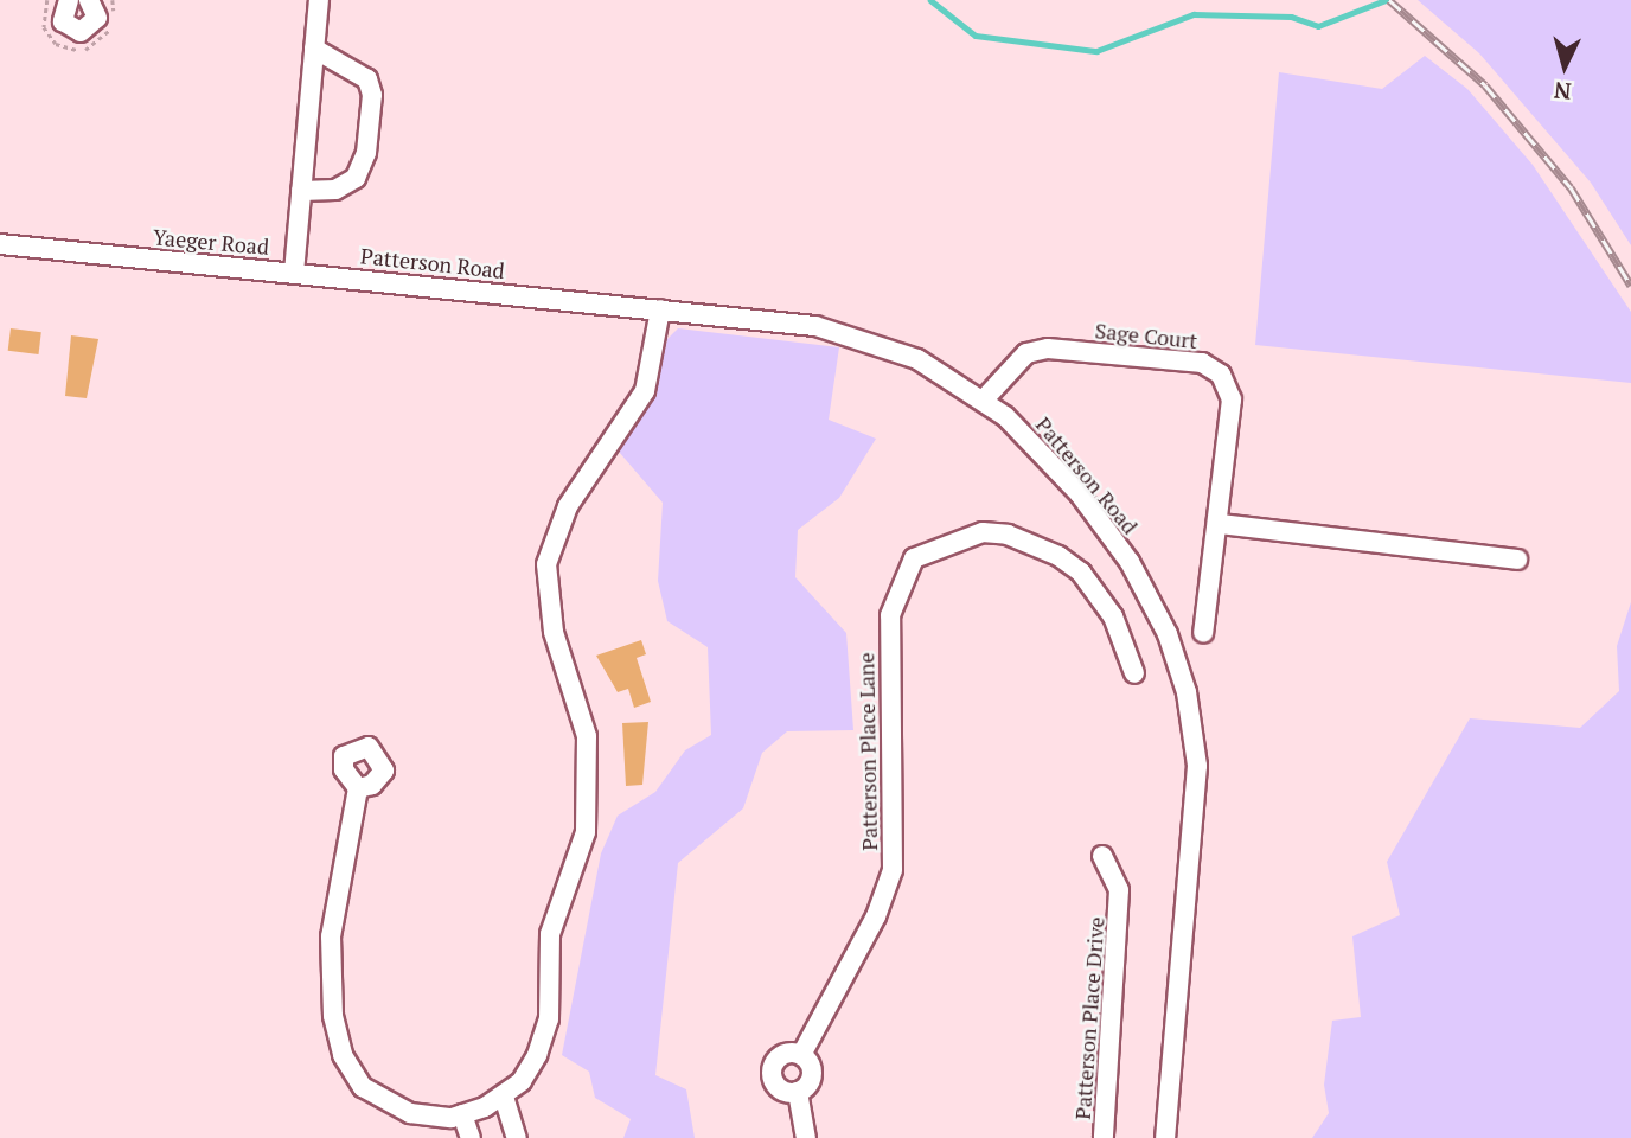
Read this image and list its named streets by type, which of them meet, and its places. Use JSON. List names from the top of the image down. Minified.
{"streets":{"street":["Yaeger Road","Patterson Road","Sage Court","Patterson Place Lane","Patterson Place Drive"]},"crossings":[["Yaeger Road","Patterson Road"],["Patterson Road","Sage Court"]],"north":"bottom"}
